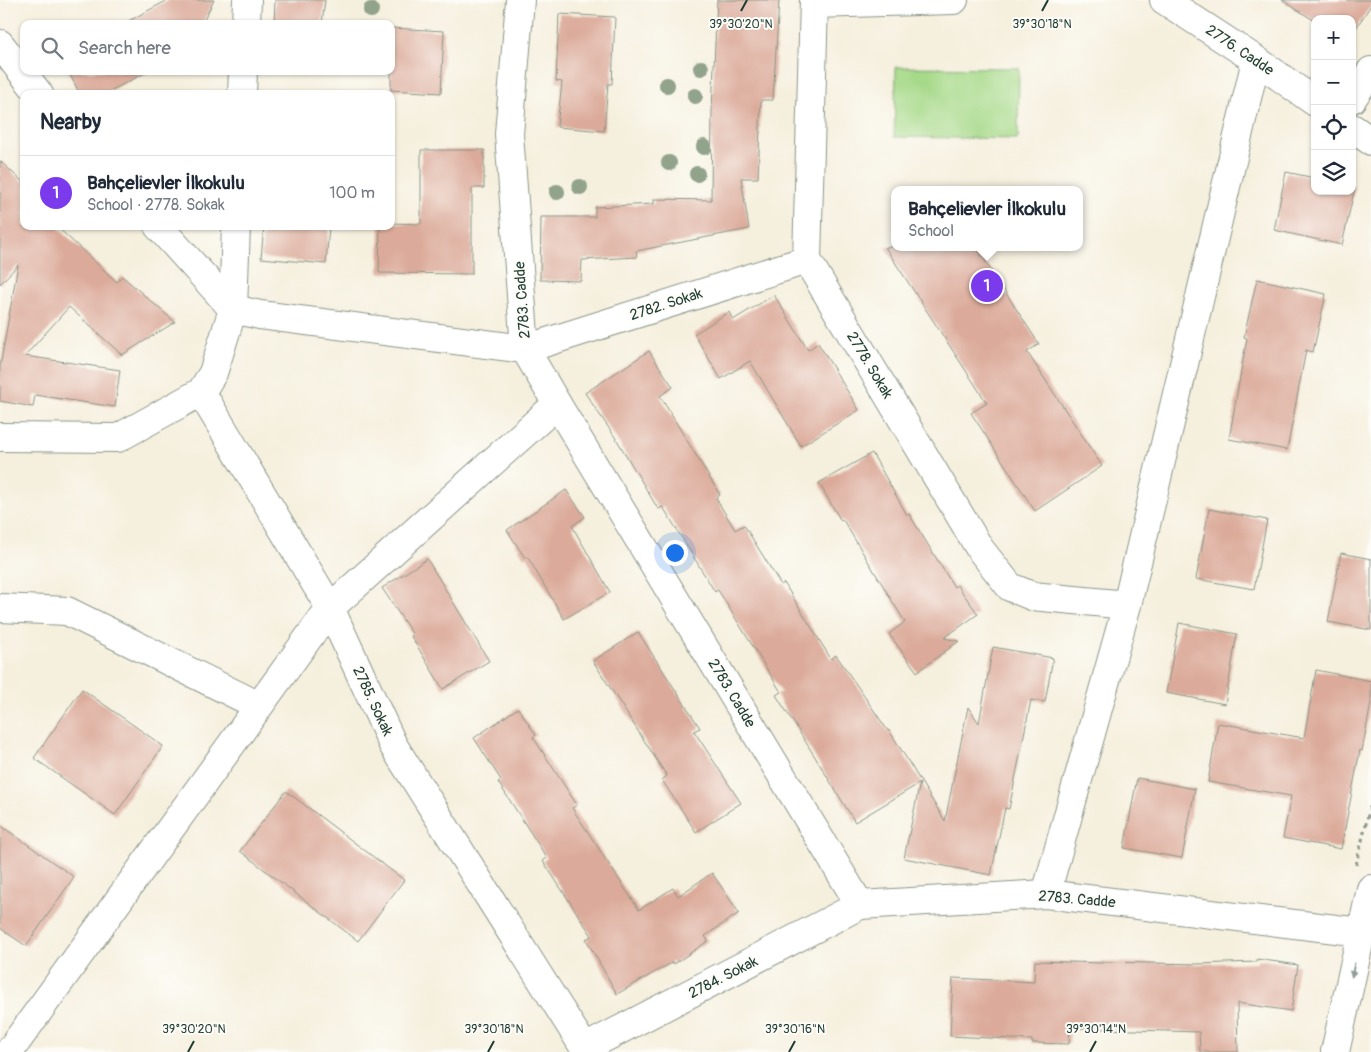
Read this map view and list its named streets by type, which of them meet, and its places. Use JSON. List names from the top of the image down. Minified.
{"streets":{"street":["2776. Cadde","2783. Cadde","2782. Sokak","2778. Sokak","2785. Sokak","2784. Sokak"]},"crossings":[["2783. Cadde","2782. Sokak"],["2783. Cadde","2784. Sokak"],["2782. Sokak","2778. Sokak"],["2785. Sokak","2784. Sokak"]],"page":{"map_buttons":["+","−"],"search":"Search here","heading":"Nearby","list":[{"mark":"1","name":"Bahçelievler İlkokulu","note":"School · 2778. Sokak","value":"100 m"}],"popup":["Bahçelievler İlkokulu","School"],"pins":"1"},"coordinates":["39°30'18\"N","39°30'20\"N","39°30'16\"N","39°30'14\"N"]}
